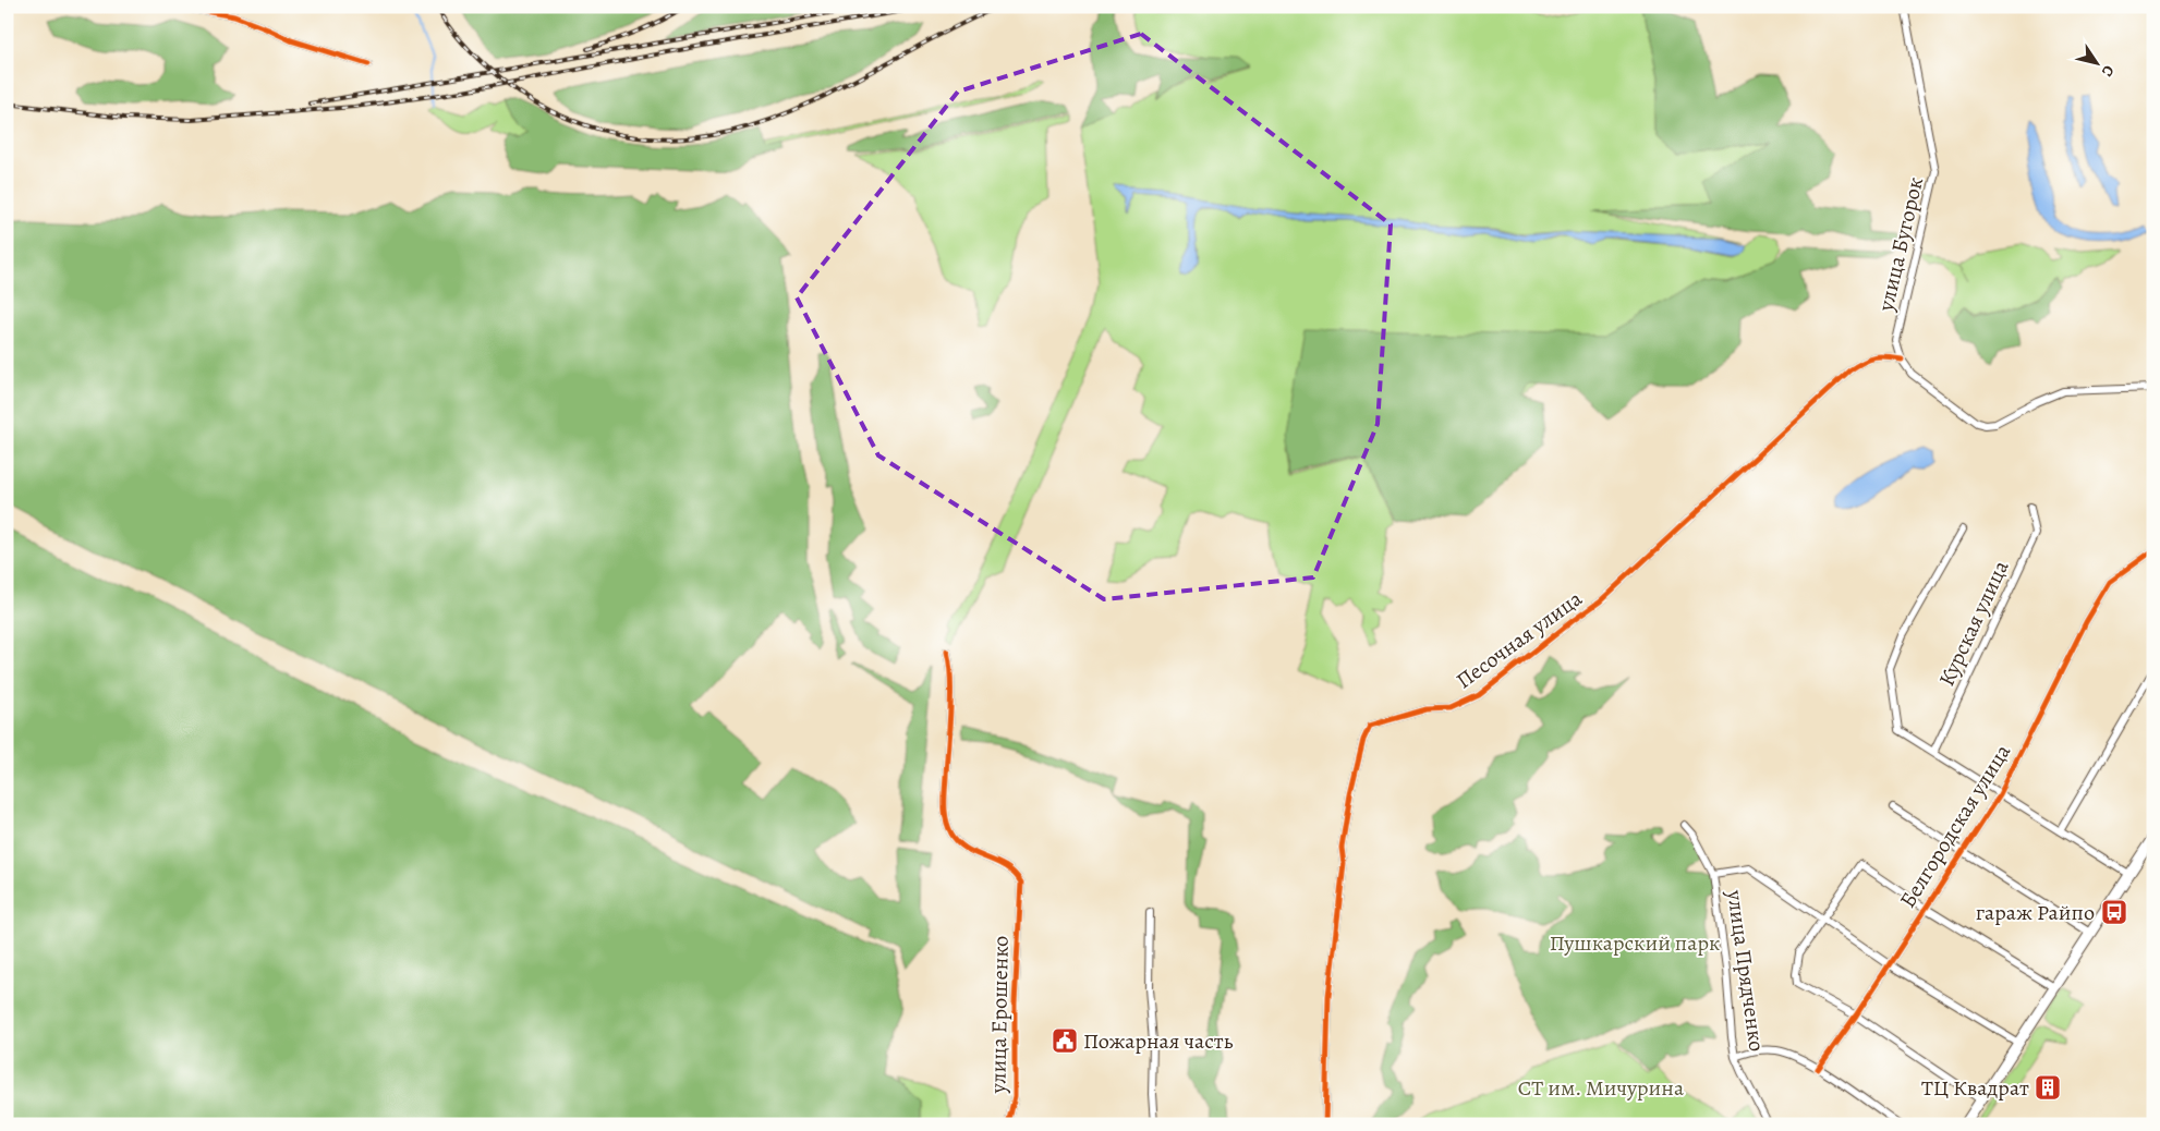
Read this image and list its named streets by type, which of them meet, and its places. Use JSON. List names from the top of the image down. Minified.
{"streets":{"street":["улица Бугорок","Курская улица","Песочная улица","Белгородская улица","улица Прядченко","улица Ерошенко"]},"crossings":[["улица Бугорок","Песочная улица"]],"parks":["Пушкарский парк","СТ им. Мичурина"],"places":{"bus stop":["гараж Райпо"],"public building":["Пожарная часть"],"building":["ТЦ Квадрат"]},"north":"bottom right"}
